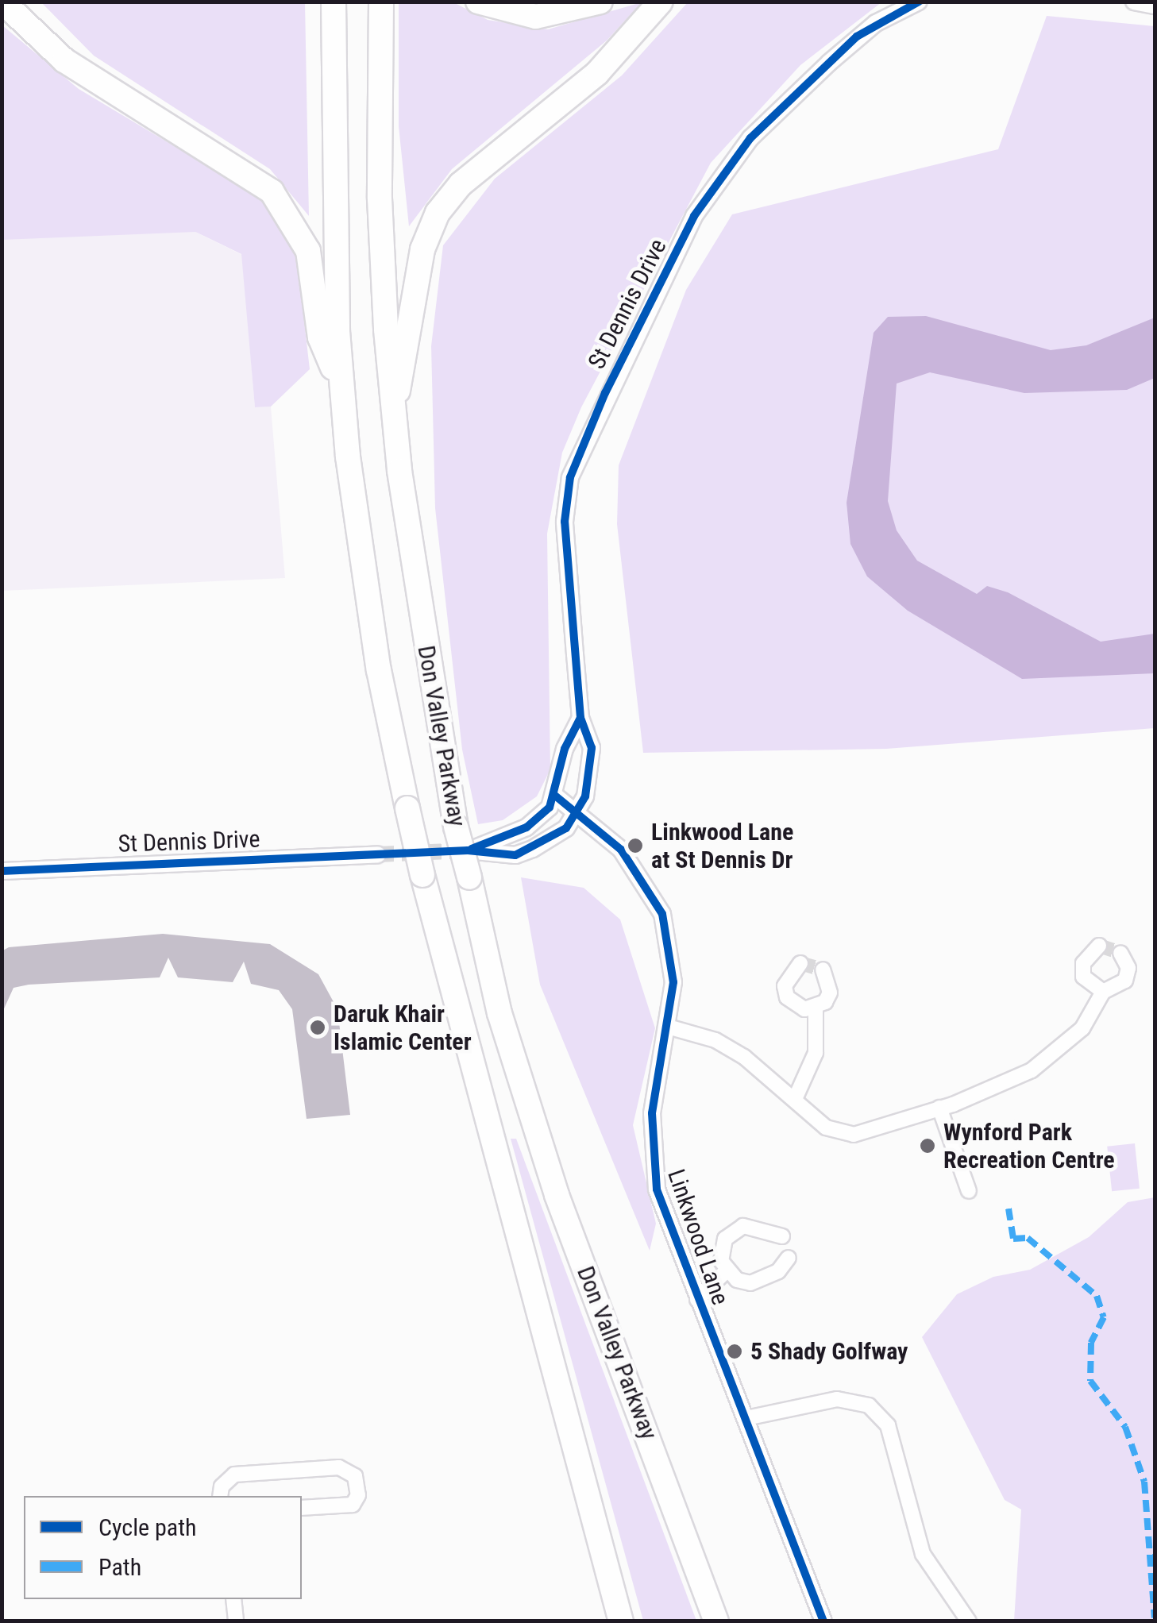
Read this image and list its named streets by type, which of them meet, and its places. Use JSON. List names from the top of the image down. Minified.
{"streets":{"highway":["Don Valley Parkway"],"street":["St Dennis Drive","Linkwood Lane"]},"crossings":[["St Dennis Drive","Linkwood Lane"]],"places":["Linkwood Lane at St Dennis Dr","Daruk Khair Islamic Center","Wynford Park Recreation Centre","5 Shady Golfway"],"legend":["Cycle path","Path"]}
